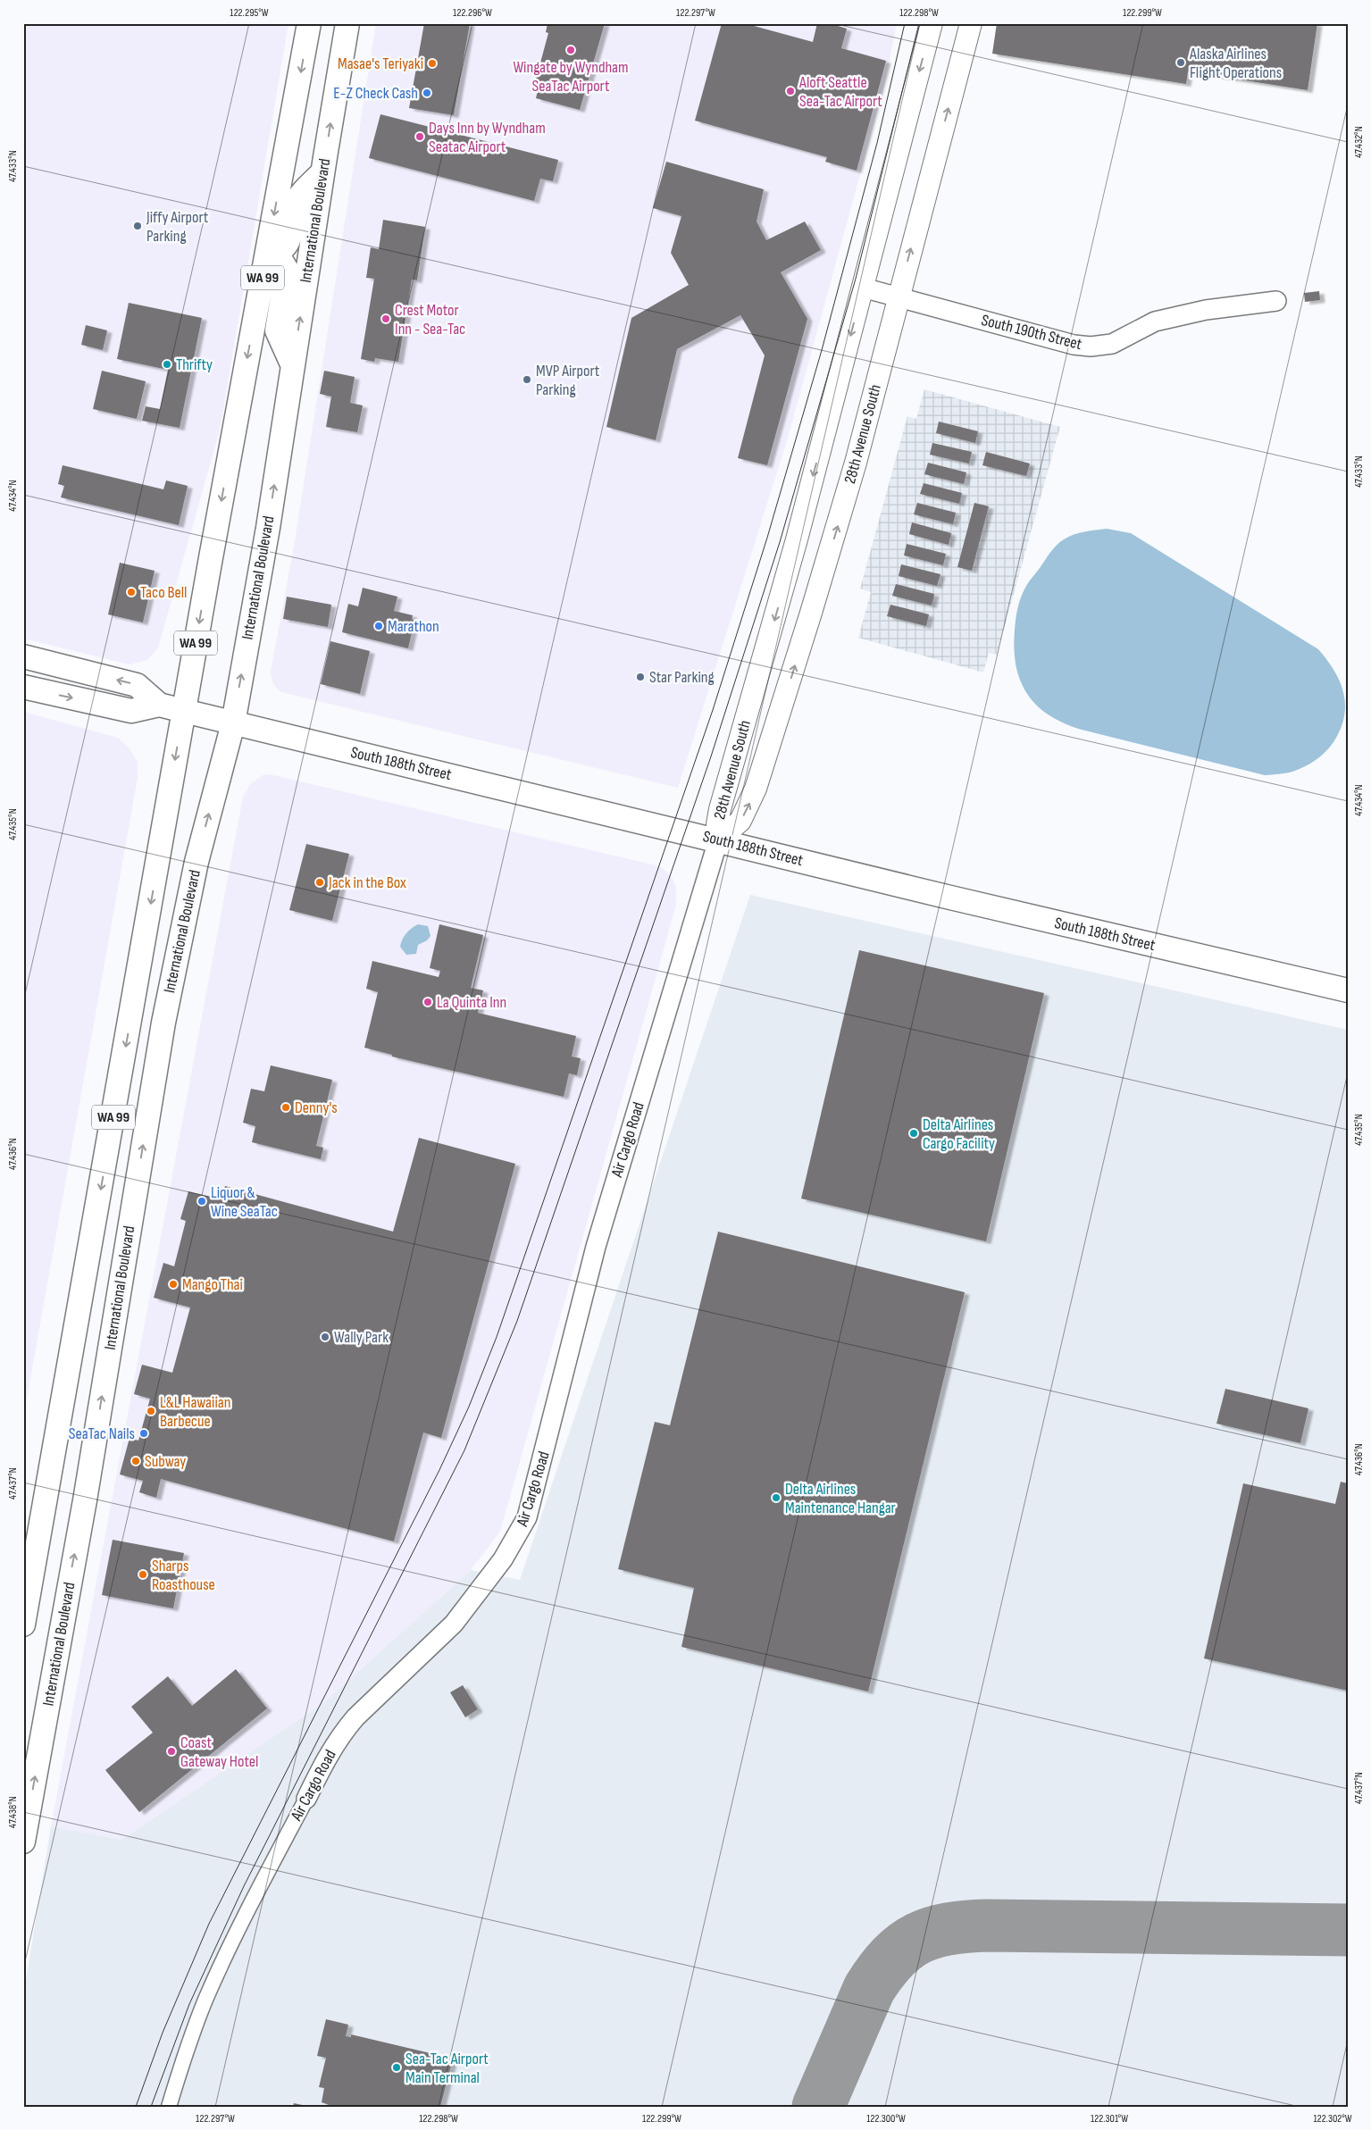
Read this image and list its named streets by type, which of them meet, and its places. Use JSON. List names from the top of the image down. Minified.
{"streets":{"main road":["International Boulevard","WA 99","28th Avenue South","South 188th Street"],"street":["South 190th Street","Air Cargo Road"]},"crossings":[["International Boulevard","South 188th Street"],["WA 99","South 188th Street"],["South 190th Street","28th Avenue South"],["28th Avenue South","South 188th Street"],["28th Avenue South","Air Cargo Road"],["South 188th Street","Air Cargo Road"]],"places":["Wingate by Wyndham SeaTac Airport","Alaska Airlines Flight Operations","Masae's Teriyaki","Aloft Seattle Sea-Tac Airport","E-Z Check Cash","Days Inn by Wyndham Seatac Airport","Jiffy Airport Parking","Crest Motor Inn - Sea-Tac","Thrifty","MVP Airport Parking","Taco Bell","Marathon","Star Parking","Jack in the Box","La Quinta Inn","Denny's","Delta Airlines Cargo Facility","Liquor & Wine SeaTac","Mango Thai","Wally Park","L&L Hawaiian Barbecue","SeaTac Nails","Subway","Delta Airlines Maintenance Hangar","Sharps Roasthouse","Coast Gateway Hotel","Sea-Tac Airport Main Terminal"],"coordinates":["122.295°W","122.296°W","122.297°W","122.298°W","122.299°W","47.432°N","47.433°N","47.434°N","47.435°N","47.436°N","47.437°N","47.438°N","122.300°W","122.301°W","122.302°W"]}
